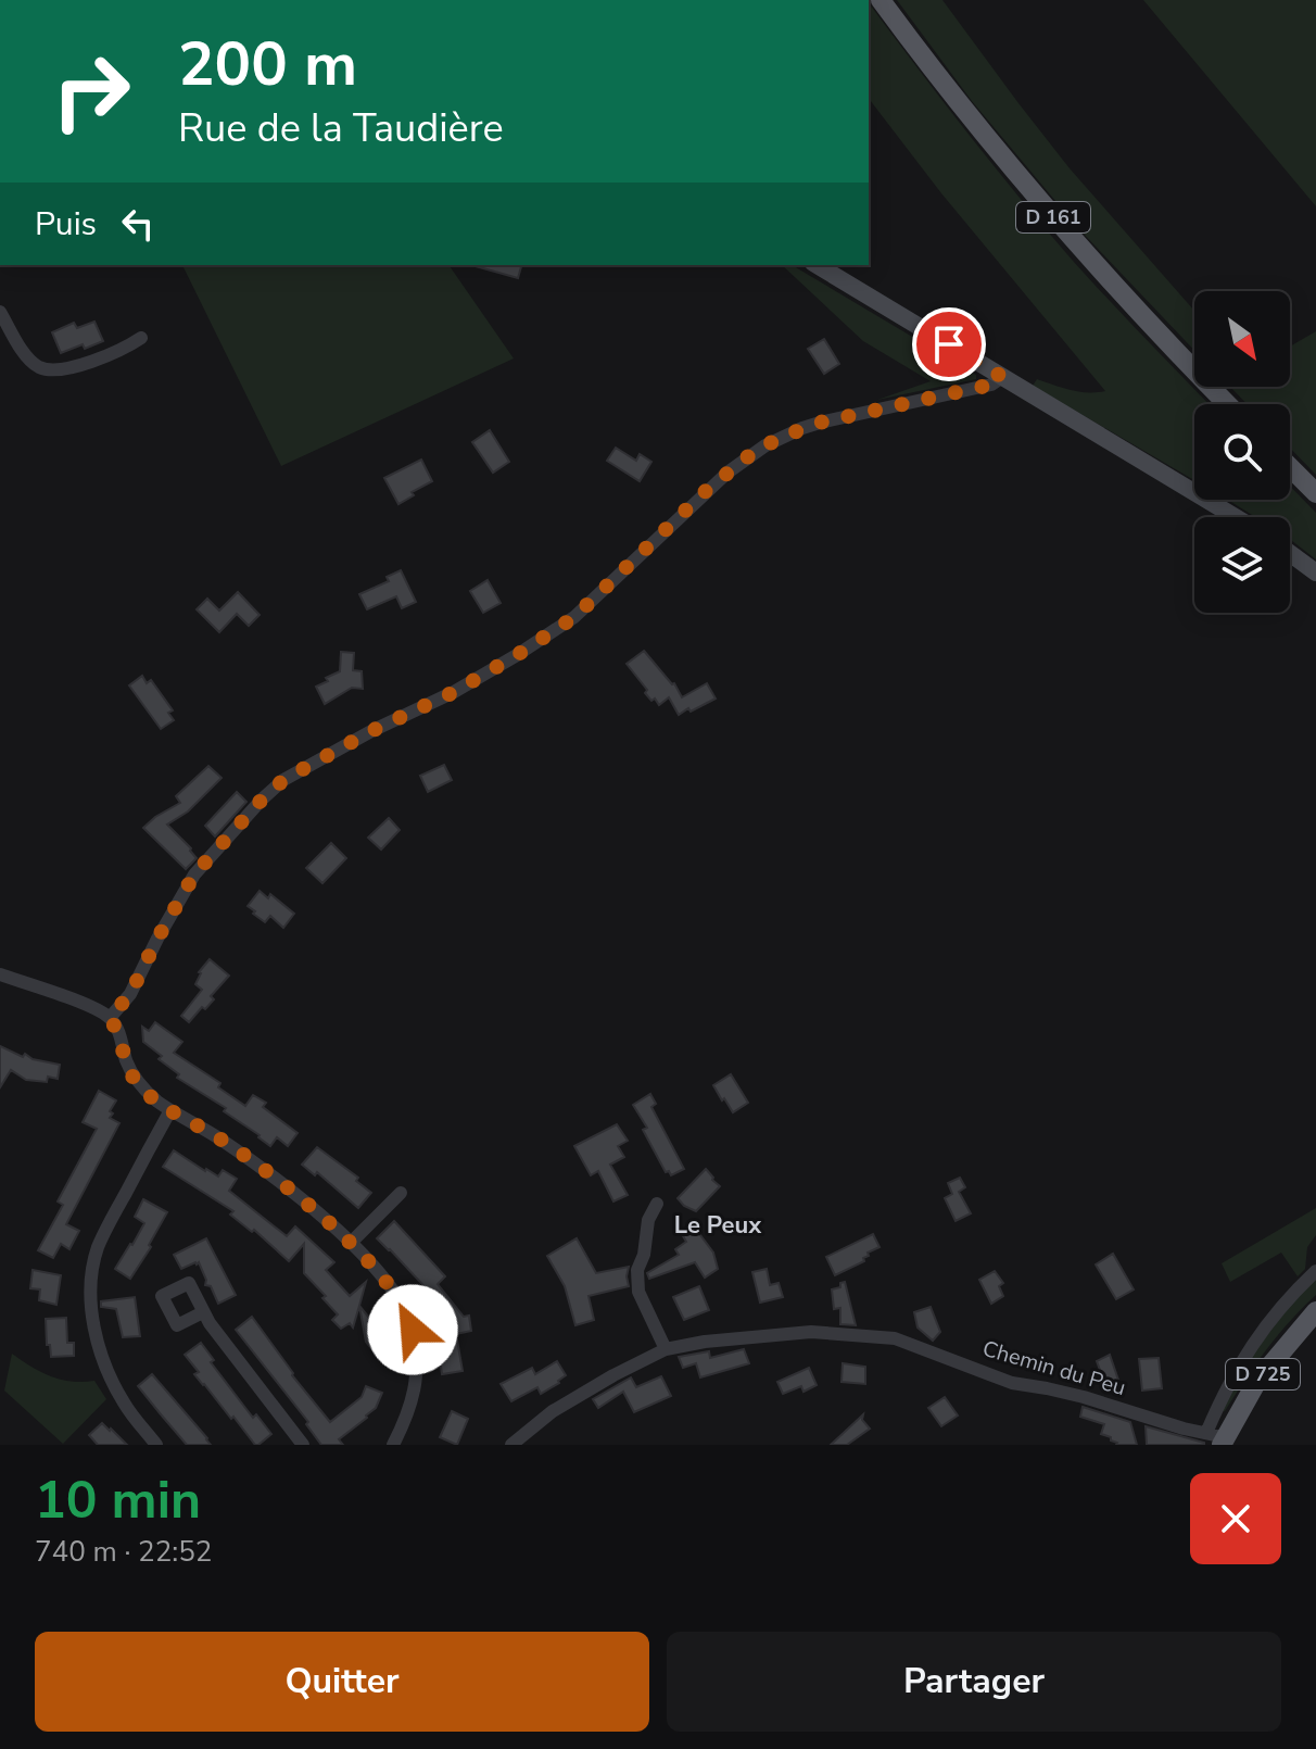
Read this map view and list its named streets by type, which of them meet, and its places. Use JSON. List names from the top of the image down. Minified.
{"streets":{"main road":["D 161","D 725"],"street":["Chemin du Peu"]},"crossings":[["Chemin du Peu","D 725"]],"districts":["Le Peux"],"north":"bottom right","page":{"turn":["200 m","Rue de la Taudière"],"then":"Puis","heading":["10 min","740 m · 22:52"],"buttons":["Quitter","Partager"]}}
